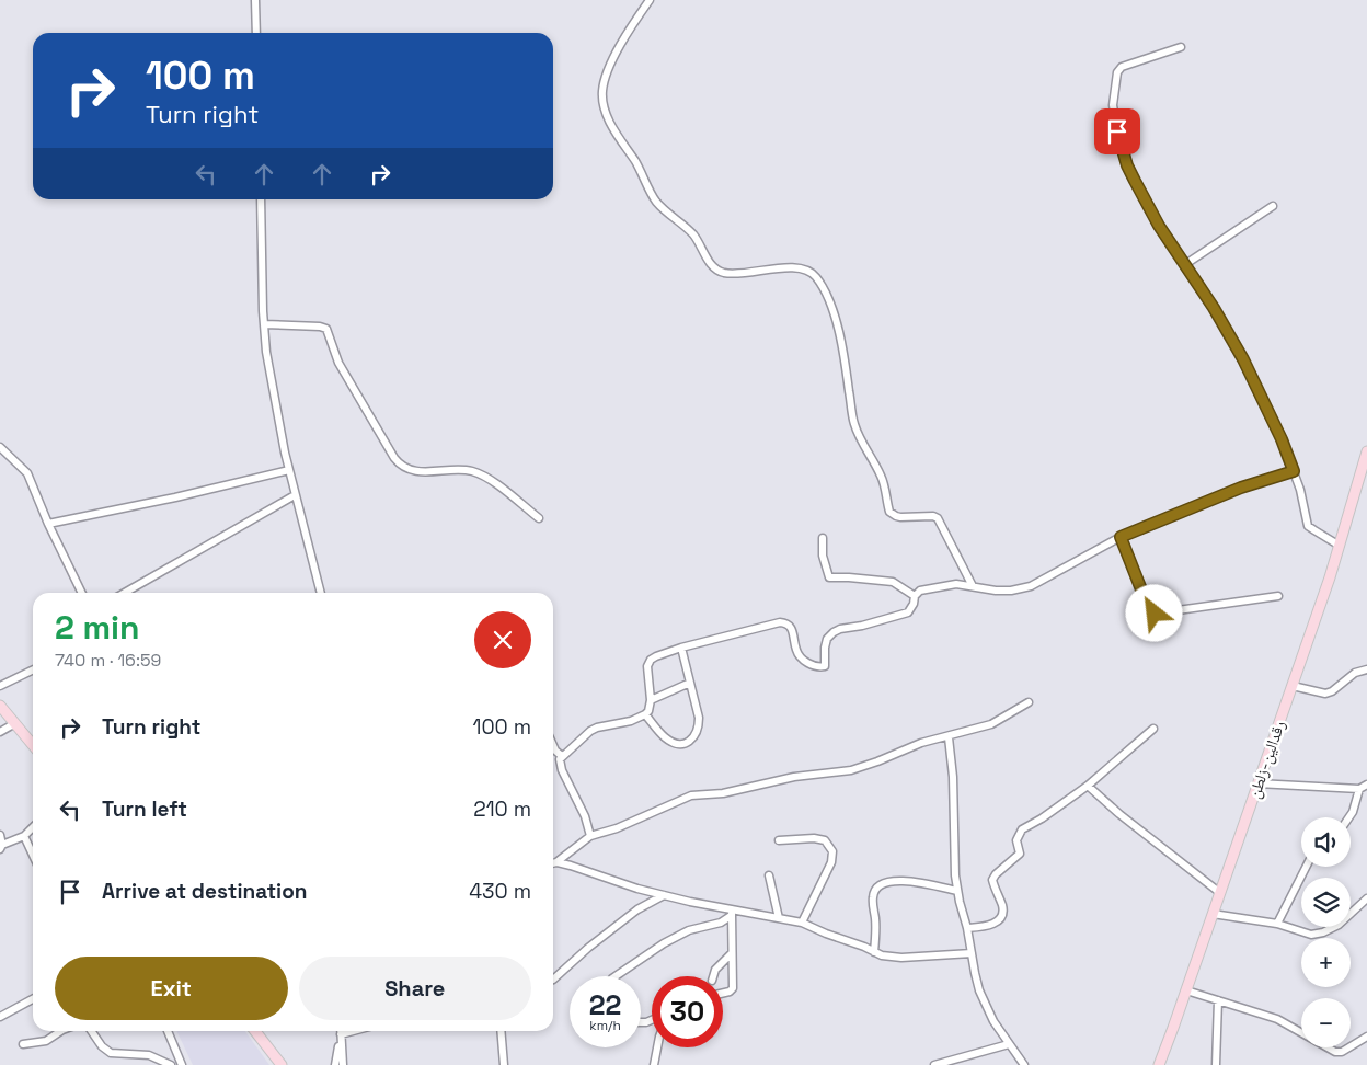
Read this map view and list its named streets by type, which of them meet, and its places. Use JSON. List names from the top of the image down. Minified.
{"streets":{"main road":["رقدالين-زلطن"]},"page":{"turn":["100 m","Turn right"],"heading":["2 min","740 m · 16:59"],"list":[{"name":"Turn right","value":"100 m"},{"name":"Turn left","value":"210 m"},{"name":"Arrive at destination","value":"430 m"}],"map_buttons":["+","−"],"buttons":["Exit","Share"],"speed":"22 km/h","limit":"30"}}
